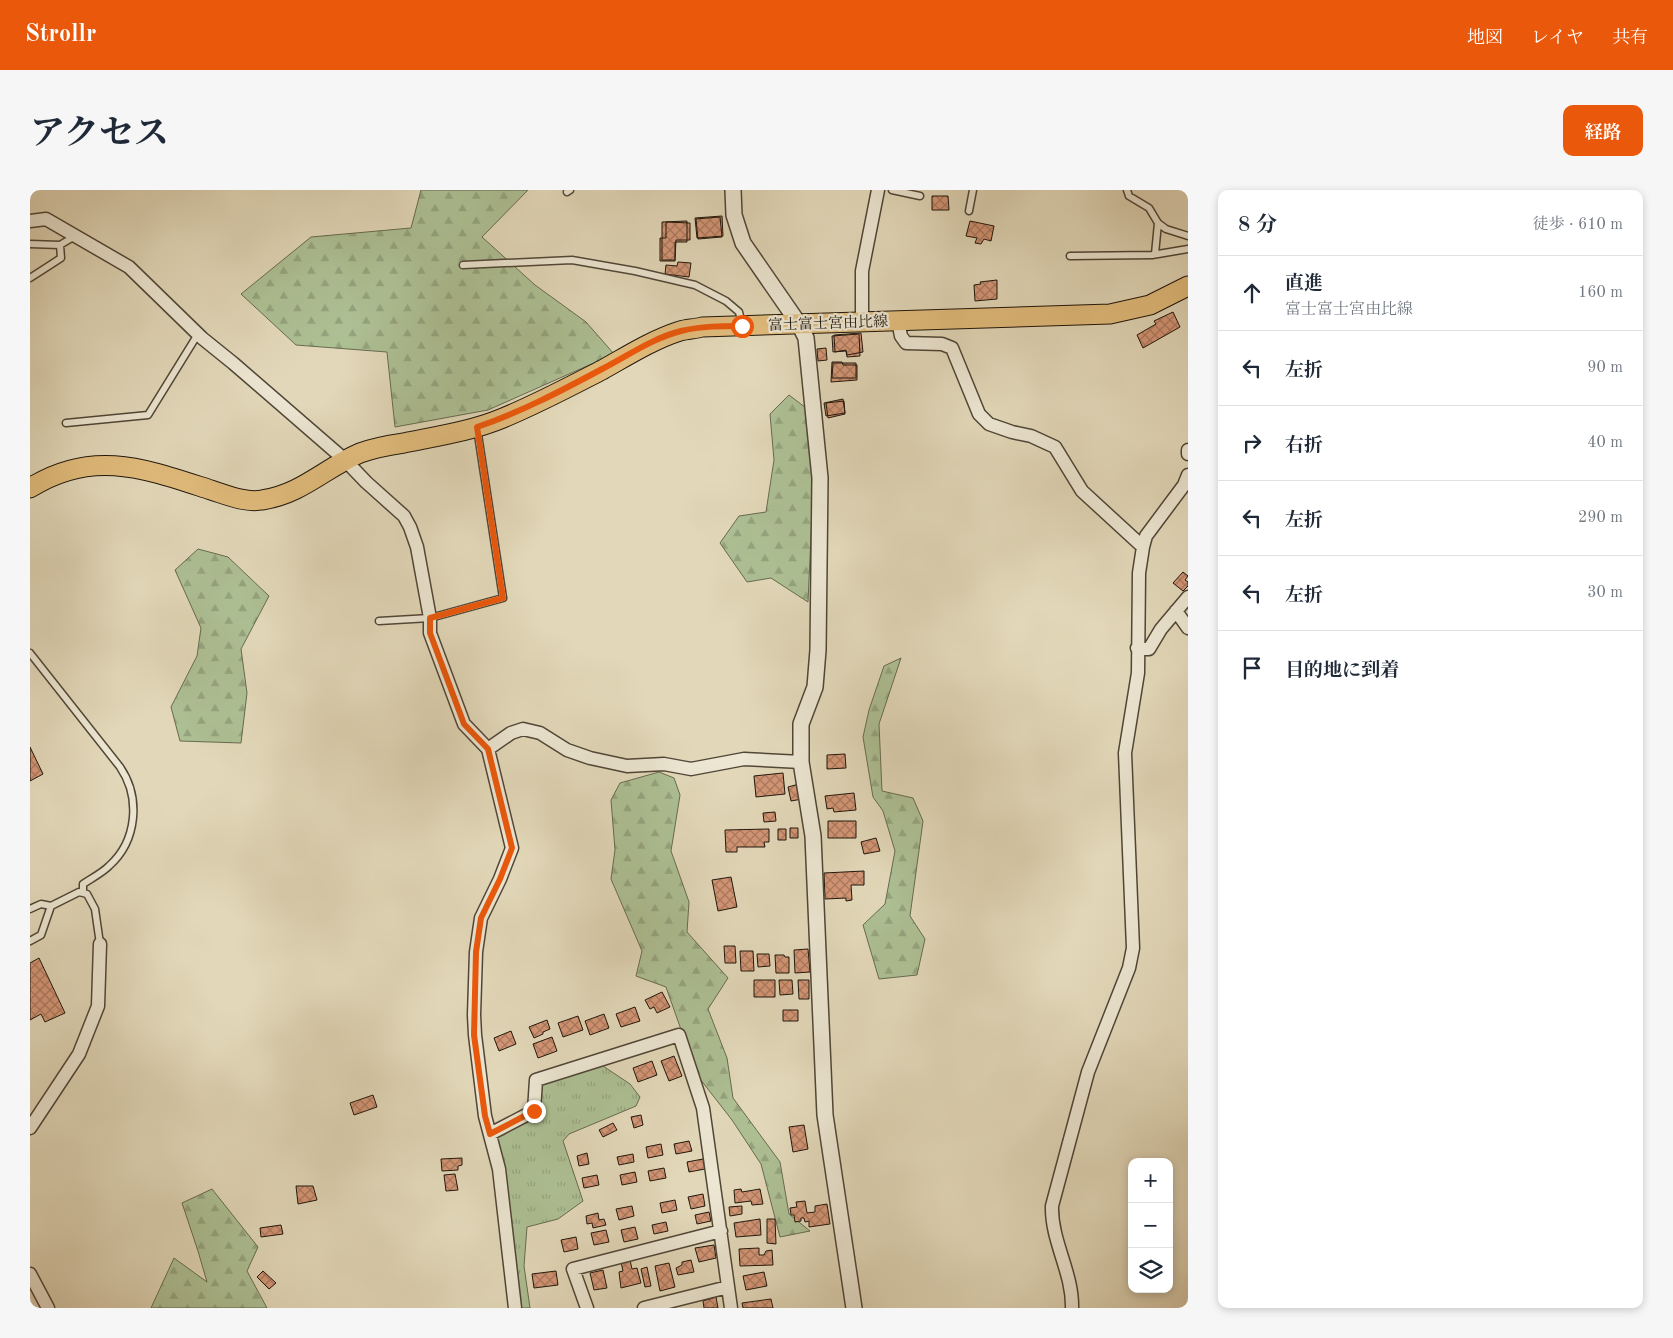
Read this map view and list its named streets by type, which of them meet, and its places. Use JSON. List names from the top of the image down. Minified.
{"streets":{"main road":["富士富士宮由比線"]},"page":{"header":"Strollr","nav":["地図","レイヤ","共有"],"title":"アクセス","buttons":"経路","heading":["8 分","徒歩 · 610 m"],"list":[["直進","富士富士宮由比線","160 m"],["左折","90 m"],["右折","40 m"],["左折","290 m"],["左折","30 m"],"目的地に到着"],"map_buttons":["+","−"]}}
